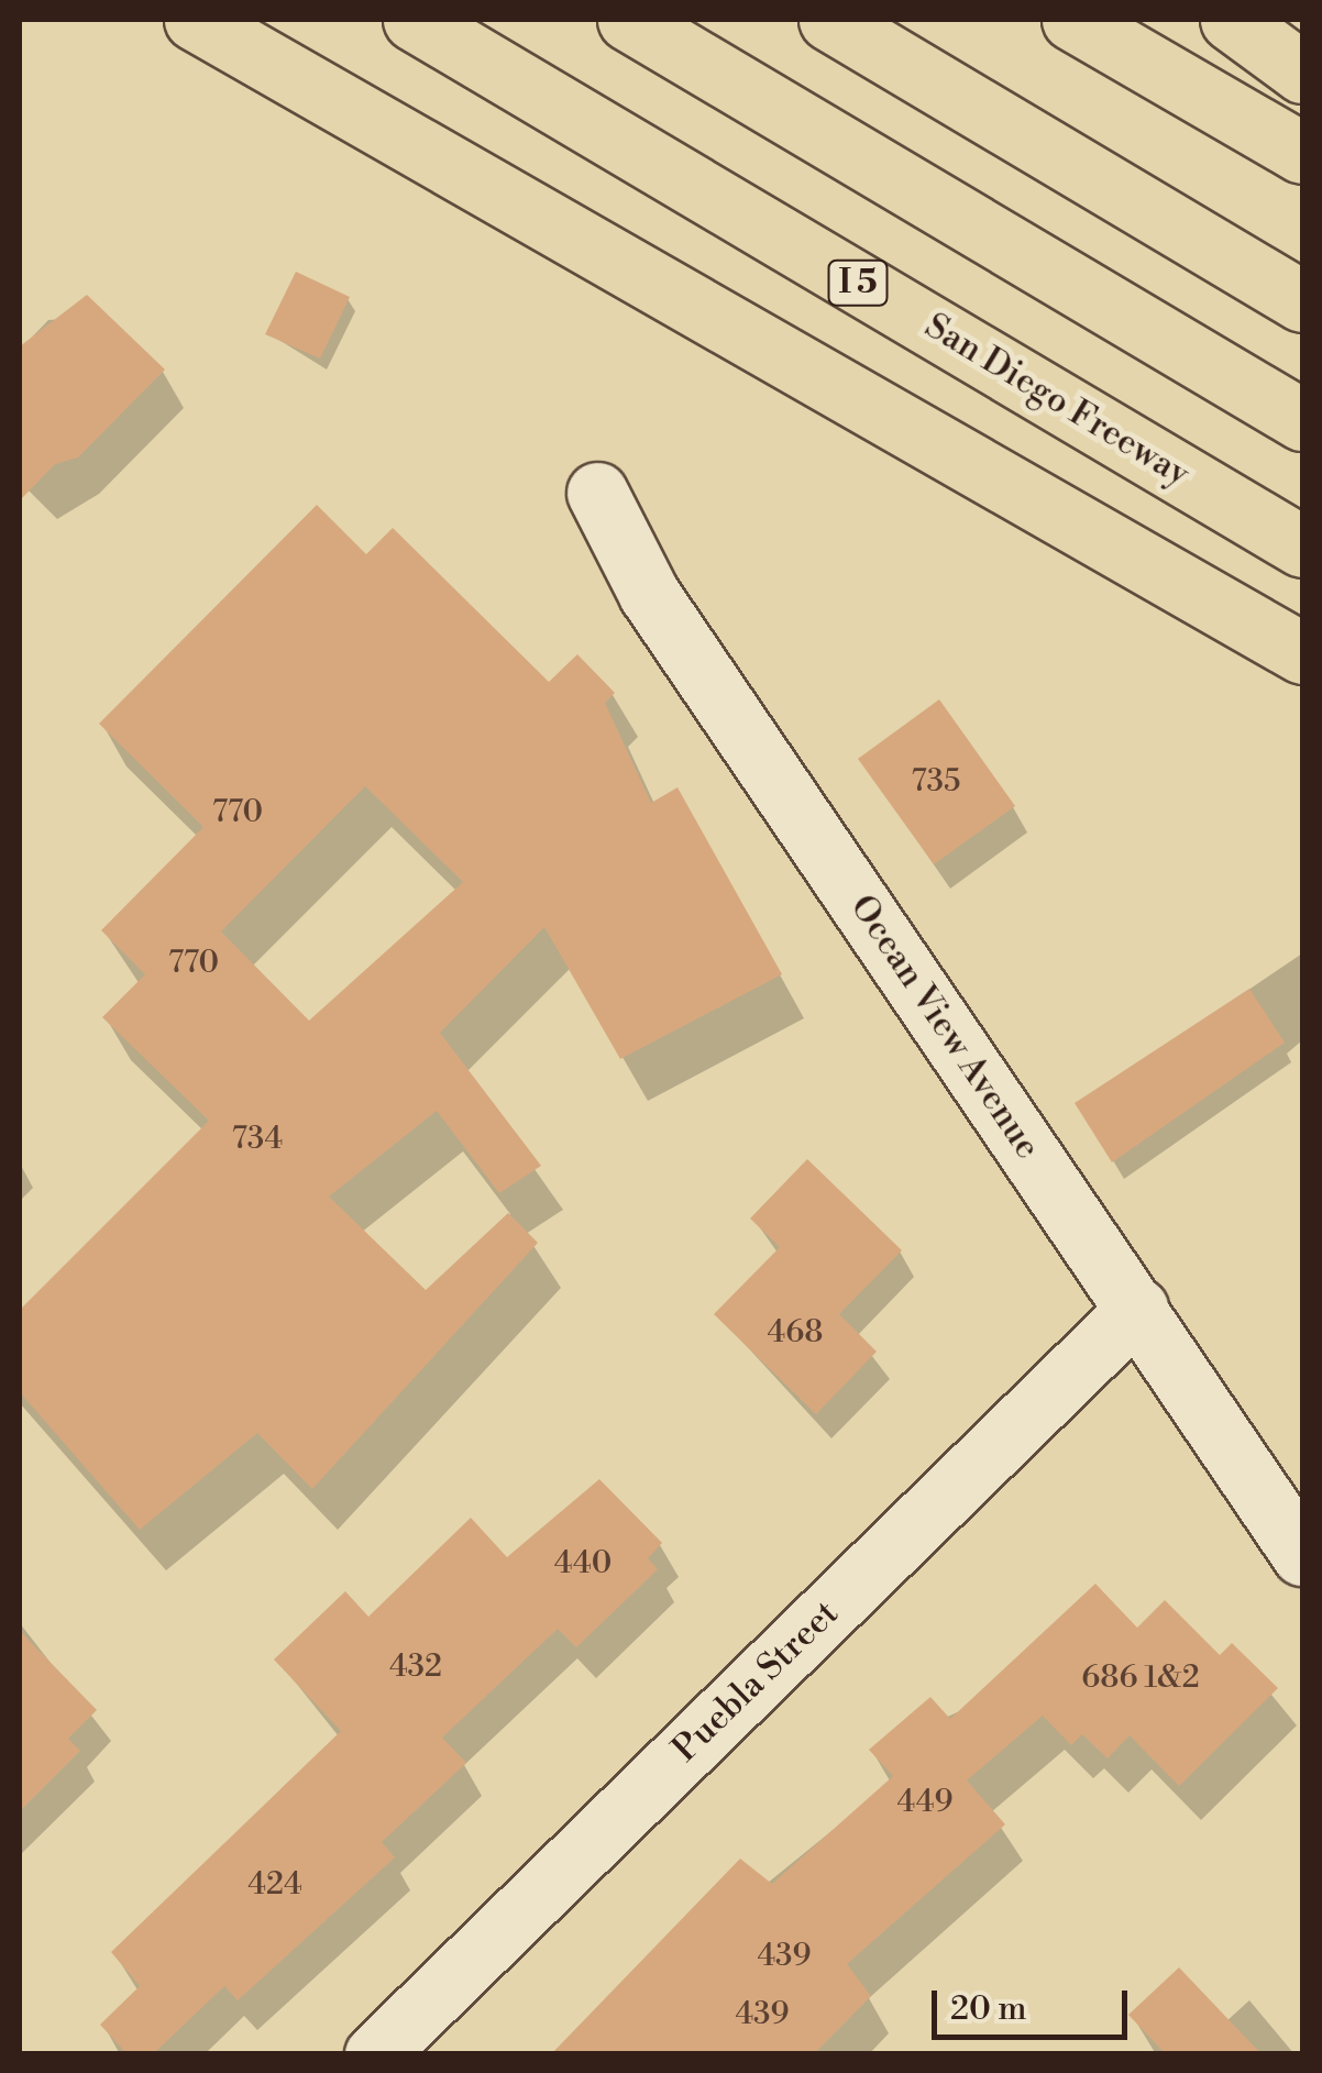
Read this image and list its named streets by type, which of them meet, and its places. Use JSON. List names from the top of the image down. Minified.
{"streets":{"highway":["I 5","San Diego Freeway"],"street":["Ocean View Avenue","Puebla Street"]},"crossings":[["Ocean View Avenue","Puebla Street"]],"house_numbers":["735","770","770","734","468","440","432","686 1&2","449","424","439","439"],"scale_bar":"20 m"}
